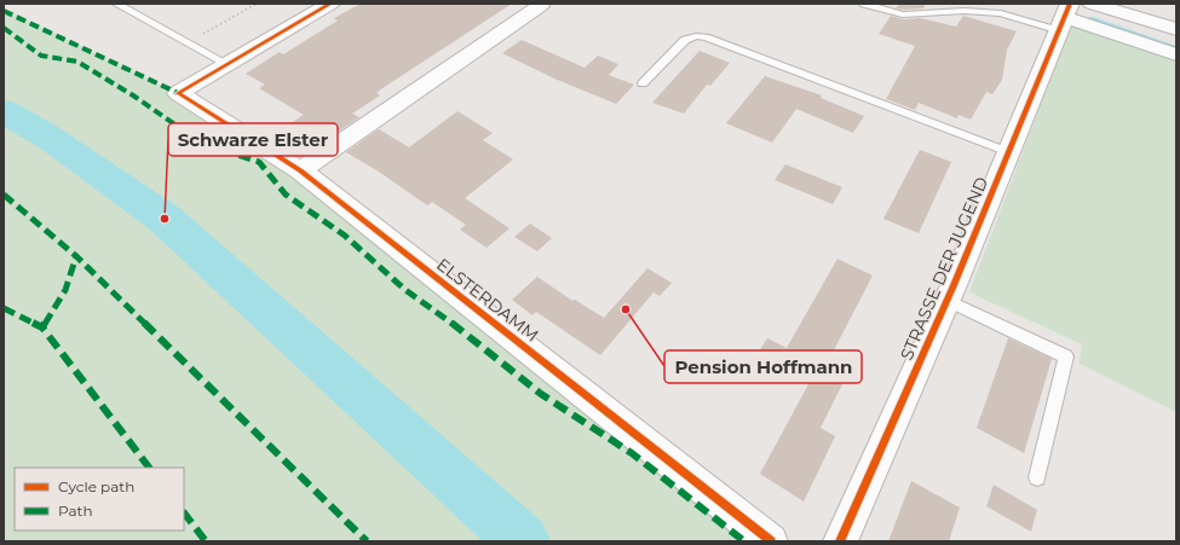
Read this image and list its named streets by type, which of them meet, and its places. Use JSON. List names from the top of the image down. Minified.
{"streets":{"street":["STRASSE DER JUGEND","ELSTERDAMM"]},"places":["Schwarze Elster","Pension Hoffmann"],"legend":["Cycle path","Path"]}
